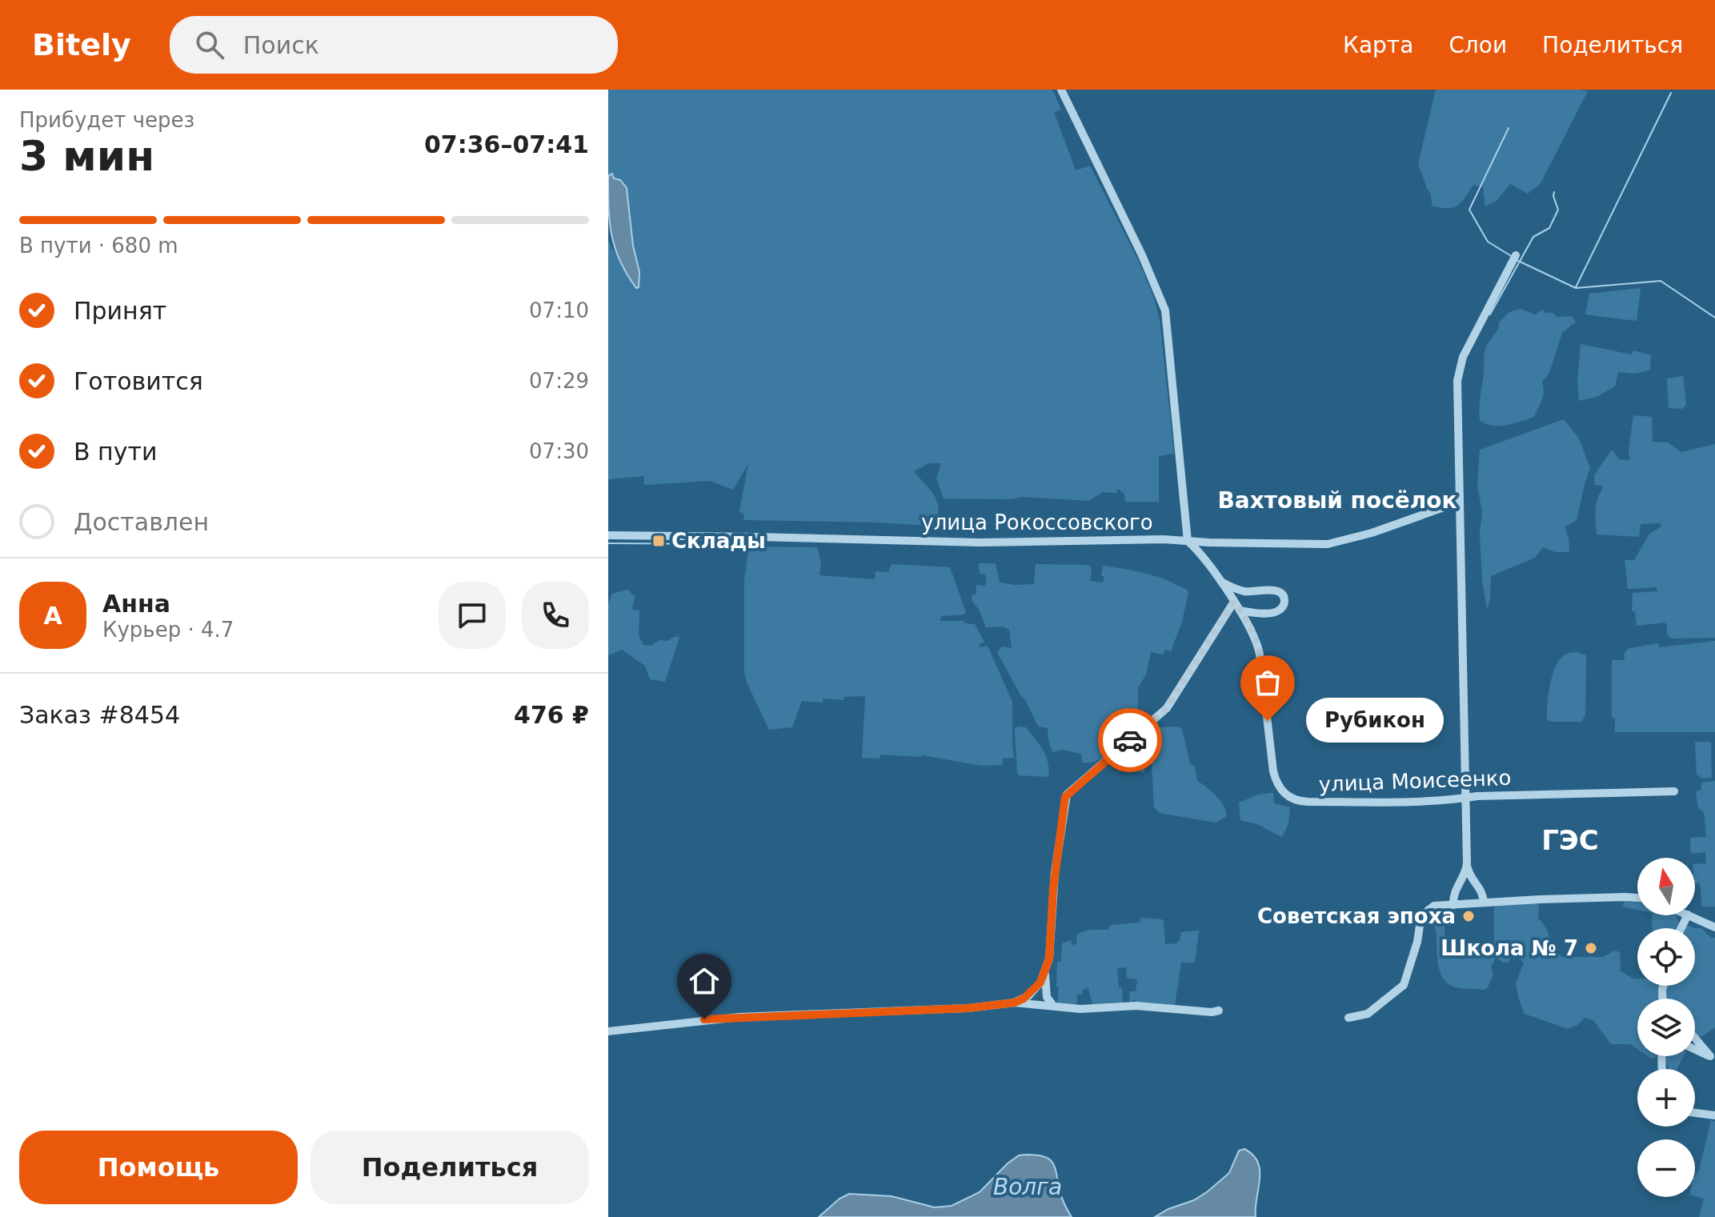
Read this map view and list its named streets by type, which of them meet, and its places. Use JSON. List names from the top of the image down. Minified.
{"streets":{"street":["улица Рокоссовского","улица Моисеенко"]},"crossings":[["улица Рокоссовского","улица Моисеенко"]],"districts":["Вахтовый посёлок","ГЭС"],"water":["Волга"],"places":{"transit":["Склады"],"other":["Рубикон","Советская эпоха","Школа № 7"]},"north":"top","page":{"header":"Bitely","search":"Поиск","nav":["Карта","Слои","Поделиться"],"heading":["3 мин","Прибудет через","07:36–07:41"],"panel":["Анна","Курьер · 4.7","Заказ #8454","476 ₽"],"bar":"В пути · 680 m","list":[["Принят","07:10"],["Готовится","07:29"],["В пути","07:30"],"Доставлен"],"round":"А","bubble":"Рубикон","map_buttons":["+","−"],"buttons":["Помощь","Поделиться"]}}
